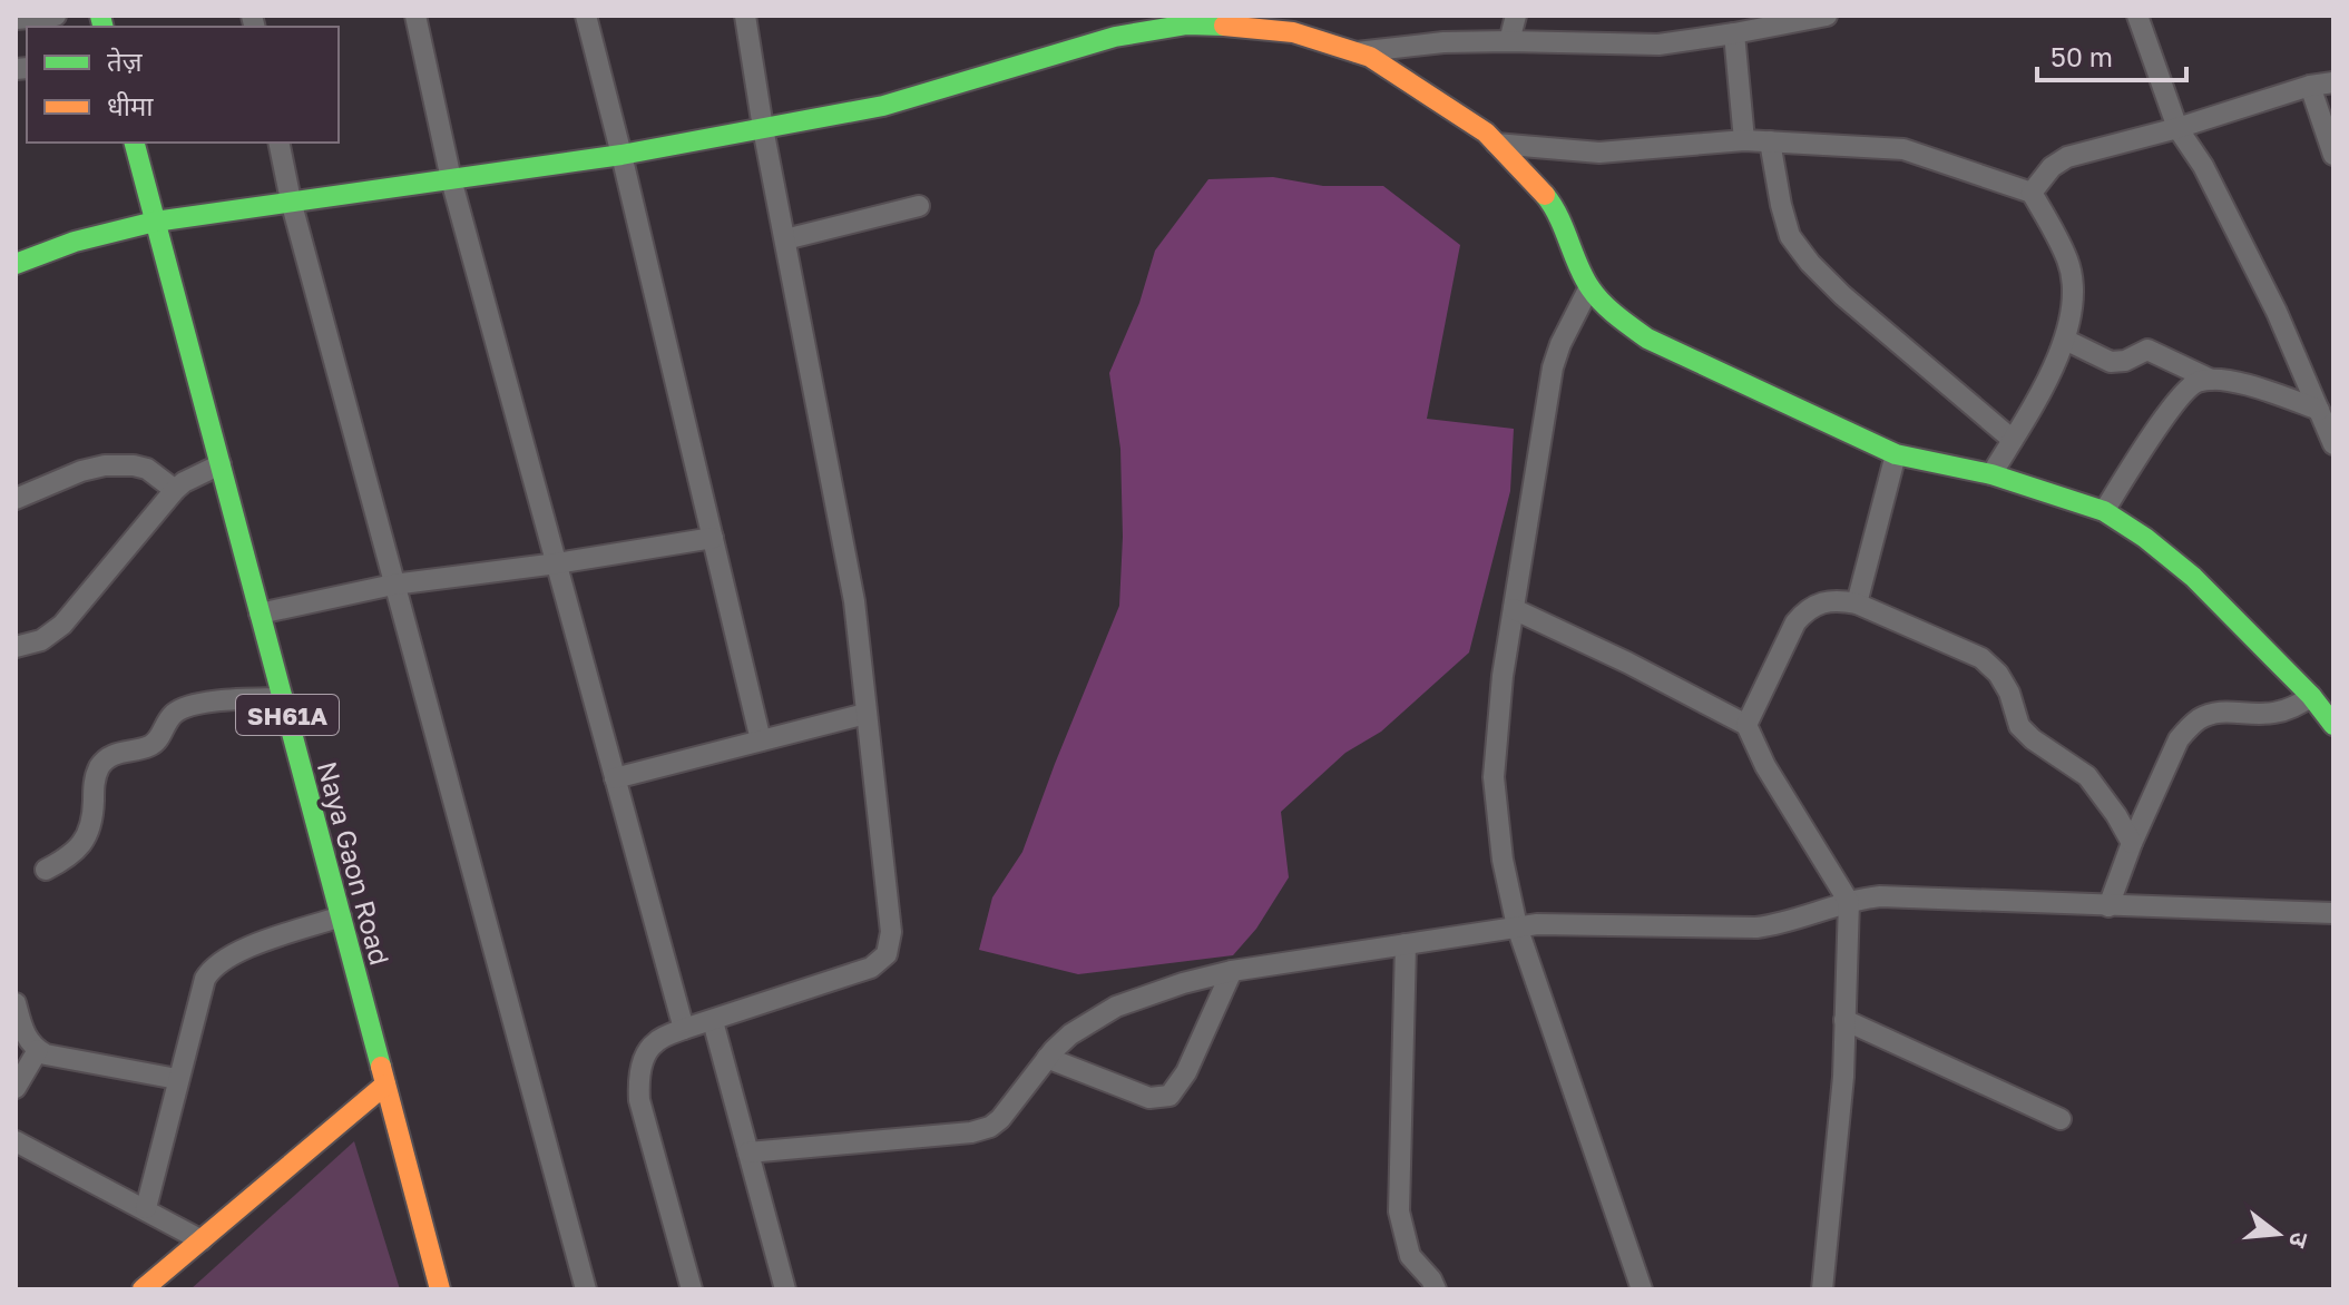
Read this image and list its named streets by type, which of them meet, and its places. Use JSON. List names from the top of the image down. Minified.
{"streets":{"street":["SH61A","Naya Gaon Road"]},"legend":["तेज़","धीमा"],"scale_bar":"50 m","north":"right"}
